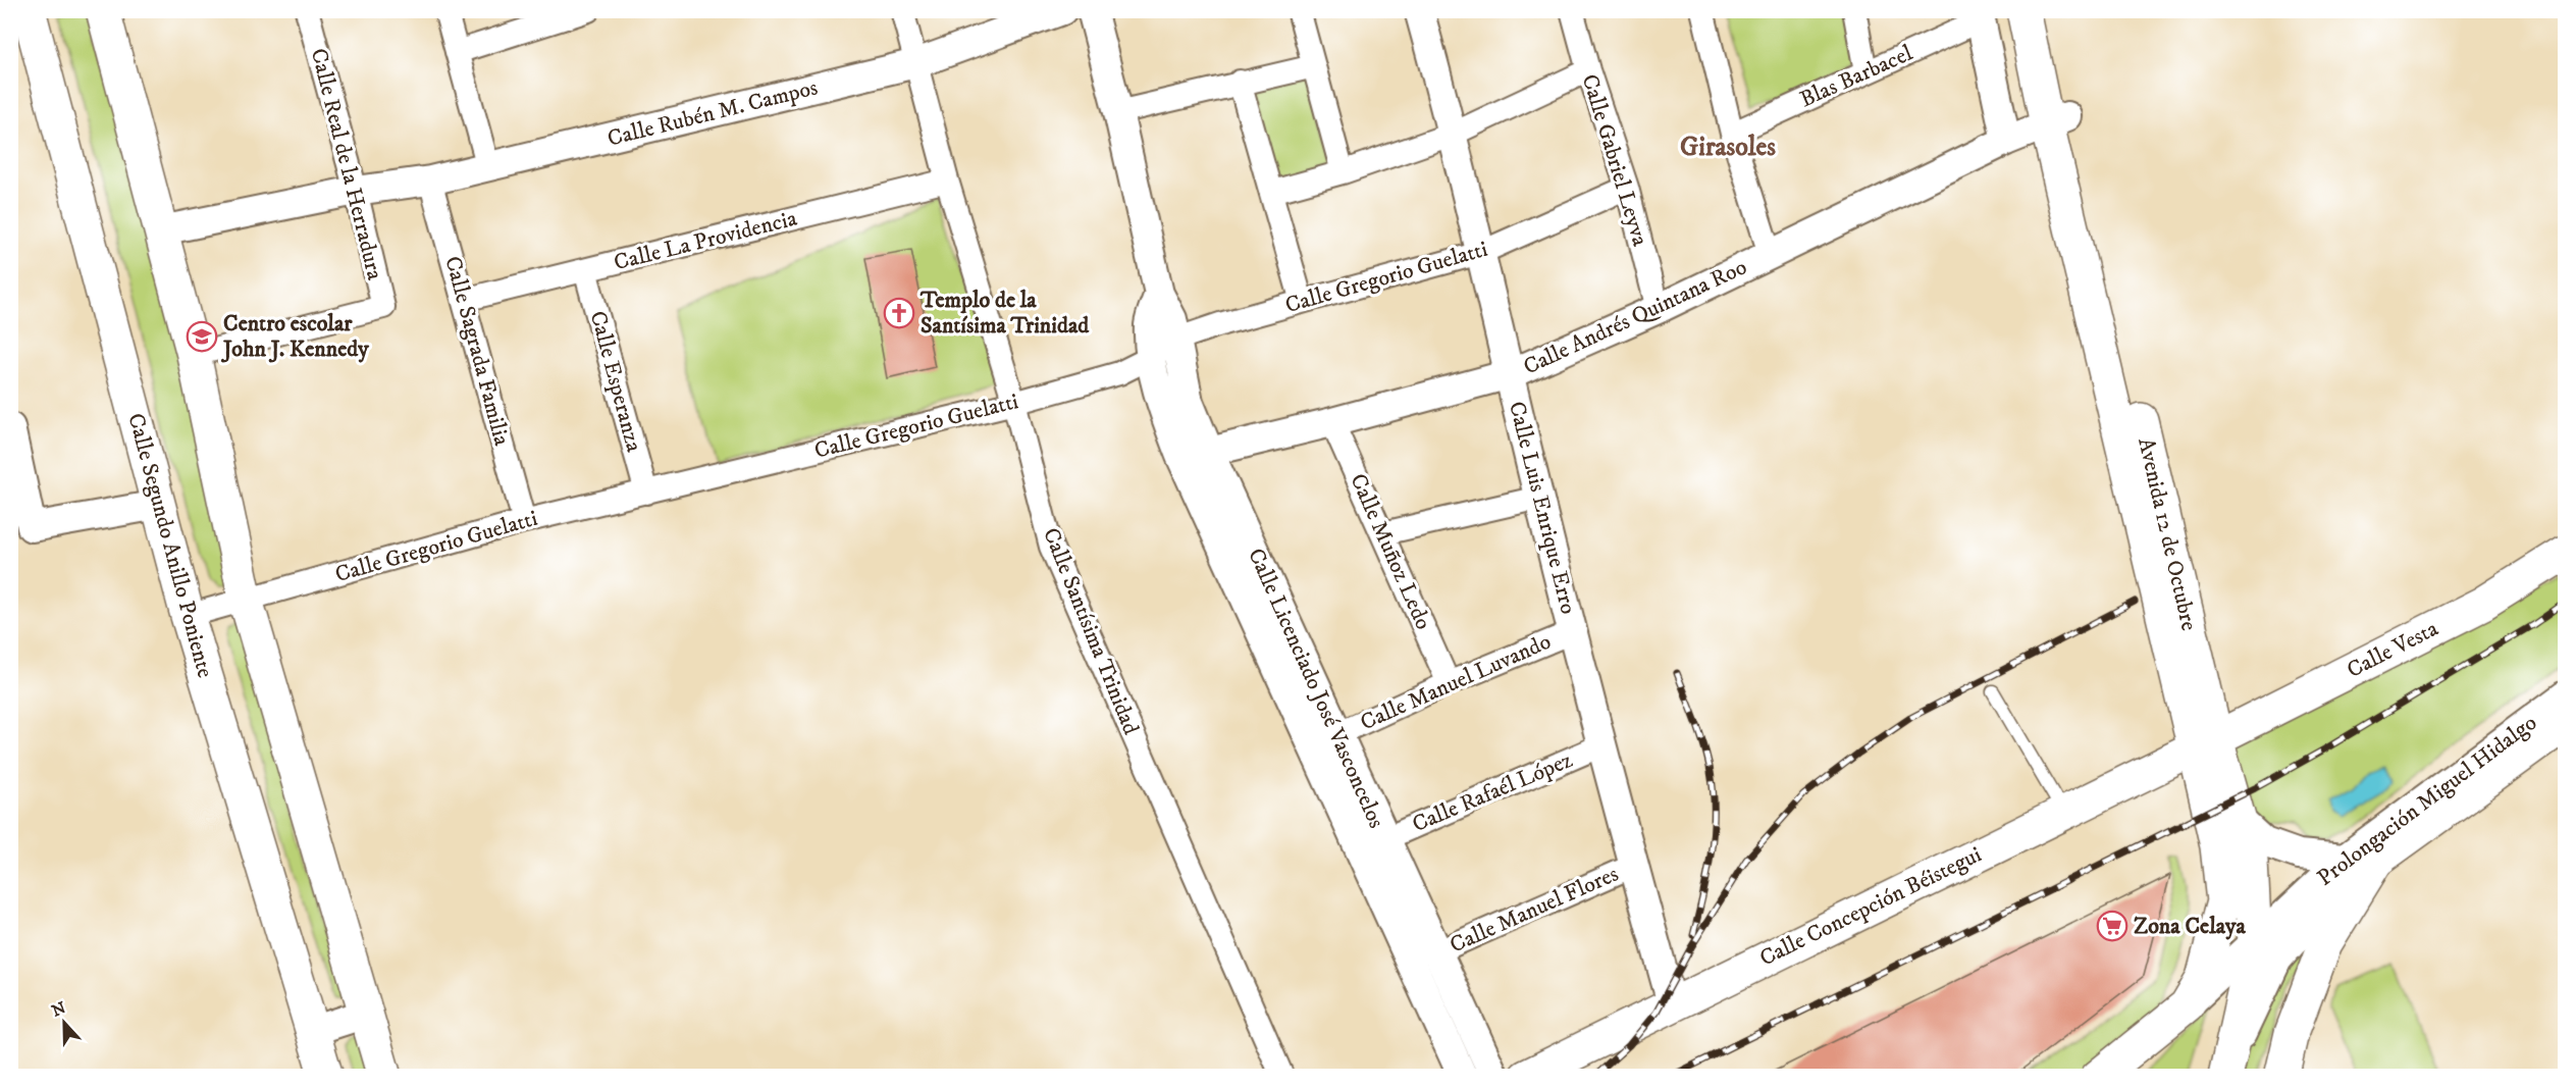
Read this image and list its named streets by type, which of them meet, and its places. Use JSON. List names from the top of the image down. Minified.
{"streets":{"main road":["Avenida 12 de Octubre","Calle Segundo Anillo Poniente","Calle Vesta","Prolongación Miguel Hidalgo","Calle Concepción Béistegui"],"street":["Blas Barbacel","Calle Rubén M. Campos","Calle Gabriel Leyva","Calle Real de la Herradura","Calle La Providencia","Calle Gregorio Guelatti","Calle Andrés Quintana Roo","Calle Sagrada Familia","Calle Esperanza","Calle Luis Enrique Erro","Calle Muñoz Ledo","Calle Santísima Trinidad","Calle Manuel Luvando","Calle Licenciado José Vasconcelos","Calle Rafaél López","Calle Manuel Flores"]},"crossings":[["Calle Rubén M. Campos","Calle Real de la Herradura"],["Calle Rubén M. Campos","Calle Sagrada Familia"],["Calle Rubén M. Campos","Calle Santísima Trinidad"],["Calle Gabriel Leyva","Calle Gregorio Guelatti"],["Calle Gabriel Leyva","Calle Andrés Quintana Roo"],["Calle La Providencia","Calle Sagrada Familia"],["Calle La Providencia","Calle Esperanza"],["Calle La Providencia","Calle Santísima Trinidad"],["Calle Gregorio Guelatti","Calle Sagrada Familia"],["Calle Gregorio Guelatti","Calle Esperanza"],["Calle Gregorio Guelatti","Calle Luis Enrique Erro"],["Calle Gregorio Guelatti","Calle Segundo Anillo Poniente"],["Calle Gregorio Guelatti","Calle Santísima Trinidad"],["Calle Gregorio Guelatti","Calle Licenciado José Vasconcelos"],["Calle Andrés Quintana Roo","Calle Luis Enrique Erro"],["Calle Andrés Quintana Roo","Avenida 12 de Octubre"],["Calle Andrés Quintana Roo","Calle Muñoz Ledo"],["Calle Andrés Quintana Roo","Calle Licenciado José Vasconcelos"],["Calle Luis Enrique Erro","Calle Manuel Luvando"],["Calle Luis Enrique Erro","Calle Rafaél López"],["Calle Luis Enrique Erro","Calle Concepción Béistegui"],["Calle Luis Enrique Erro","Calle Manuel Flores"],["Avenida 12 de Octubre","Calle Vesta"],["Avenida 12 de Octubre","Prolongación Miguel Hidalgo"],["Avenida 12 de Octubre","Calle Concepción Béistegui"],["Calle Muñoz Ledo","Calle Manuel Luvando"],["Calle Vesta","Calle Concepción Béistegui"],["Calle Manuel Luvando","Calle Licenciado José Vasconcelos"],["Calle Licenciado José Vasconcelos","Calle Rafaél López"],["Calle Licenciado José Vasconcelos","Calle Manuel Flores"]],"districts":["Girasoles"],"places":{"church":["Templo de la Santísima Trinidad"],"school or university":["Centro escolar John J. Kennedy"],"supermarket":["Zona Celaya"]},"north":"top"}
